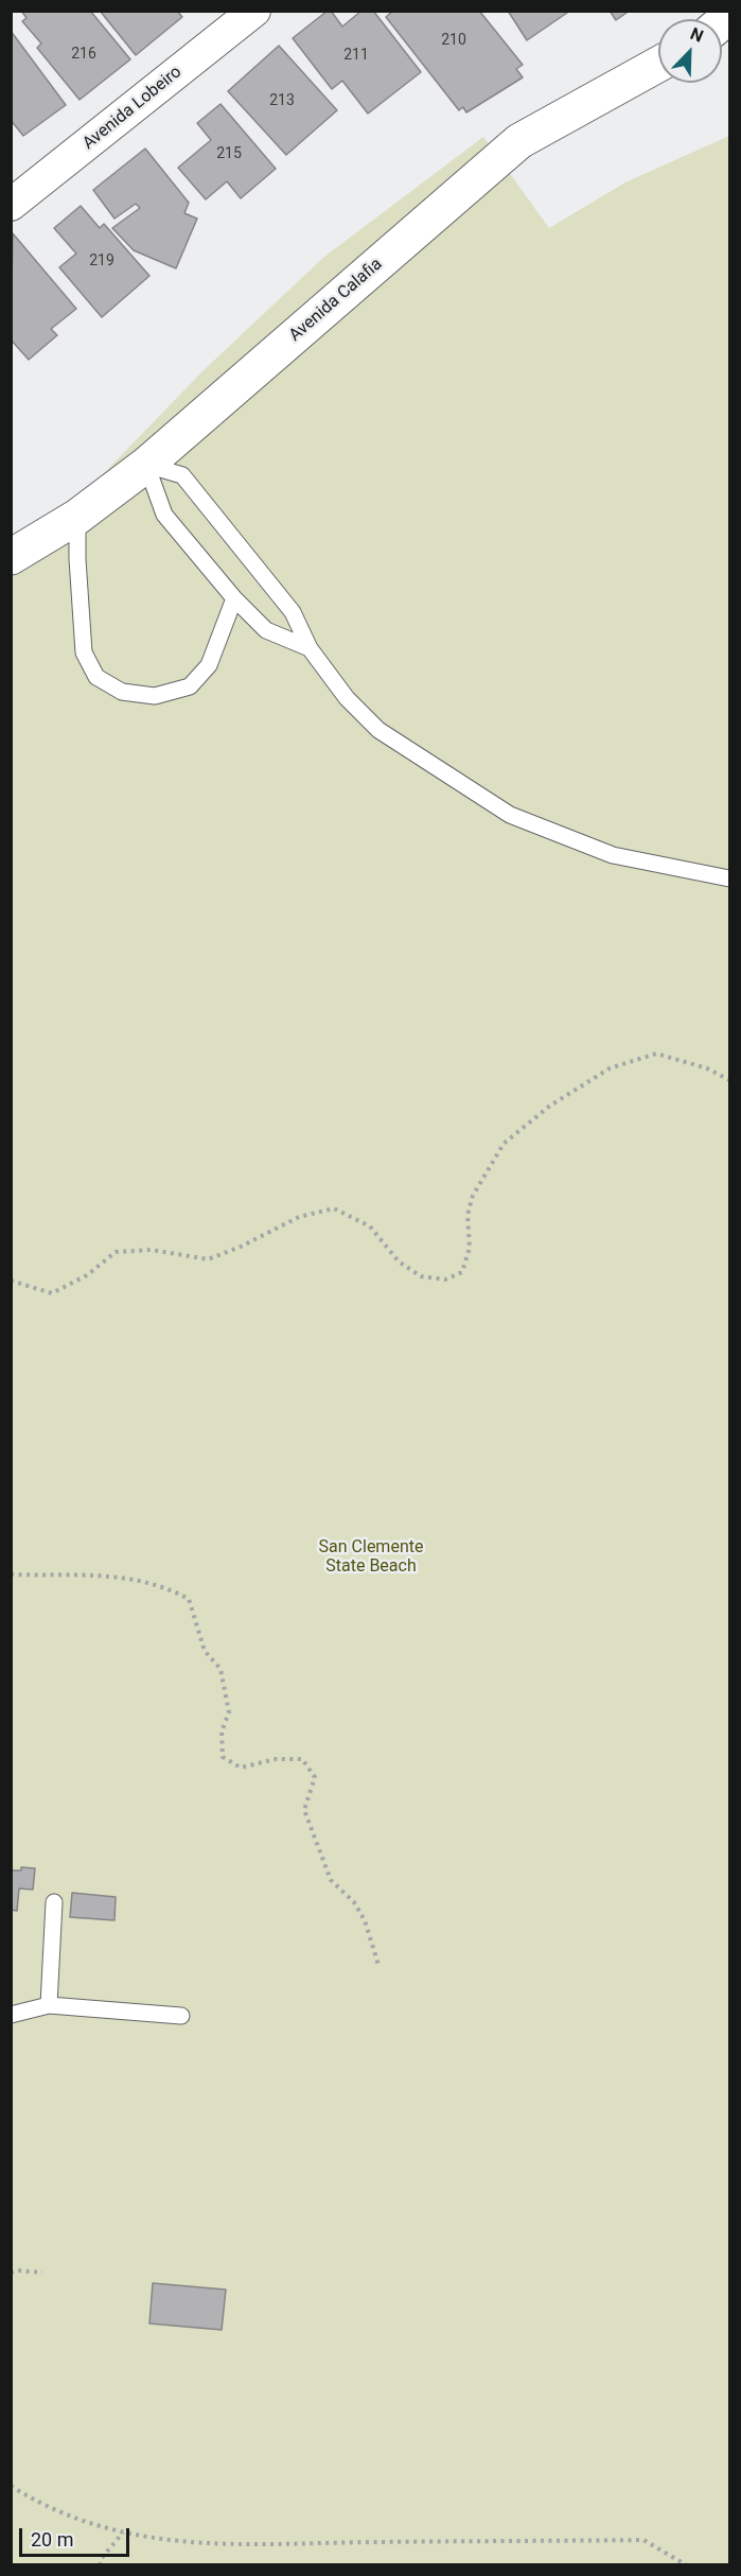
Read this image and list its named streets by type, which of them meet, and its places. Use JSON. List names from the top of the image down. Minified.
{"streets":{"street":["Avenida Lobeiro","Avenida Calafia"]},"parks":["San Clemente State Beach"],"house_numbers":["210","216","211","213","215","219"],"scale_bar":"20 m","north":"top right"}
